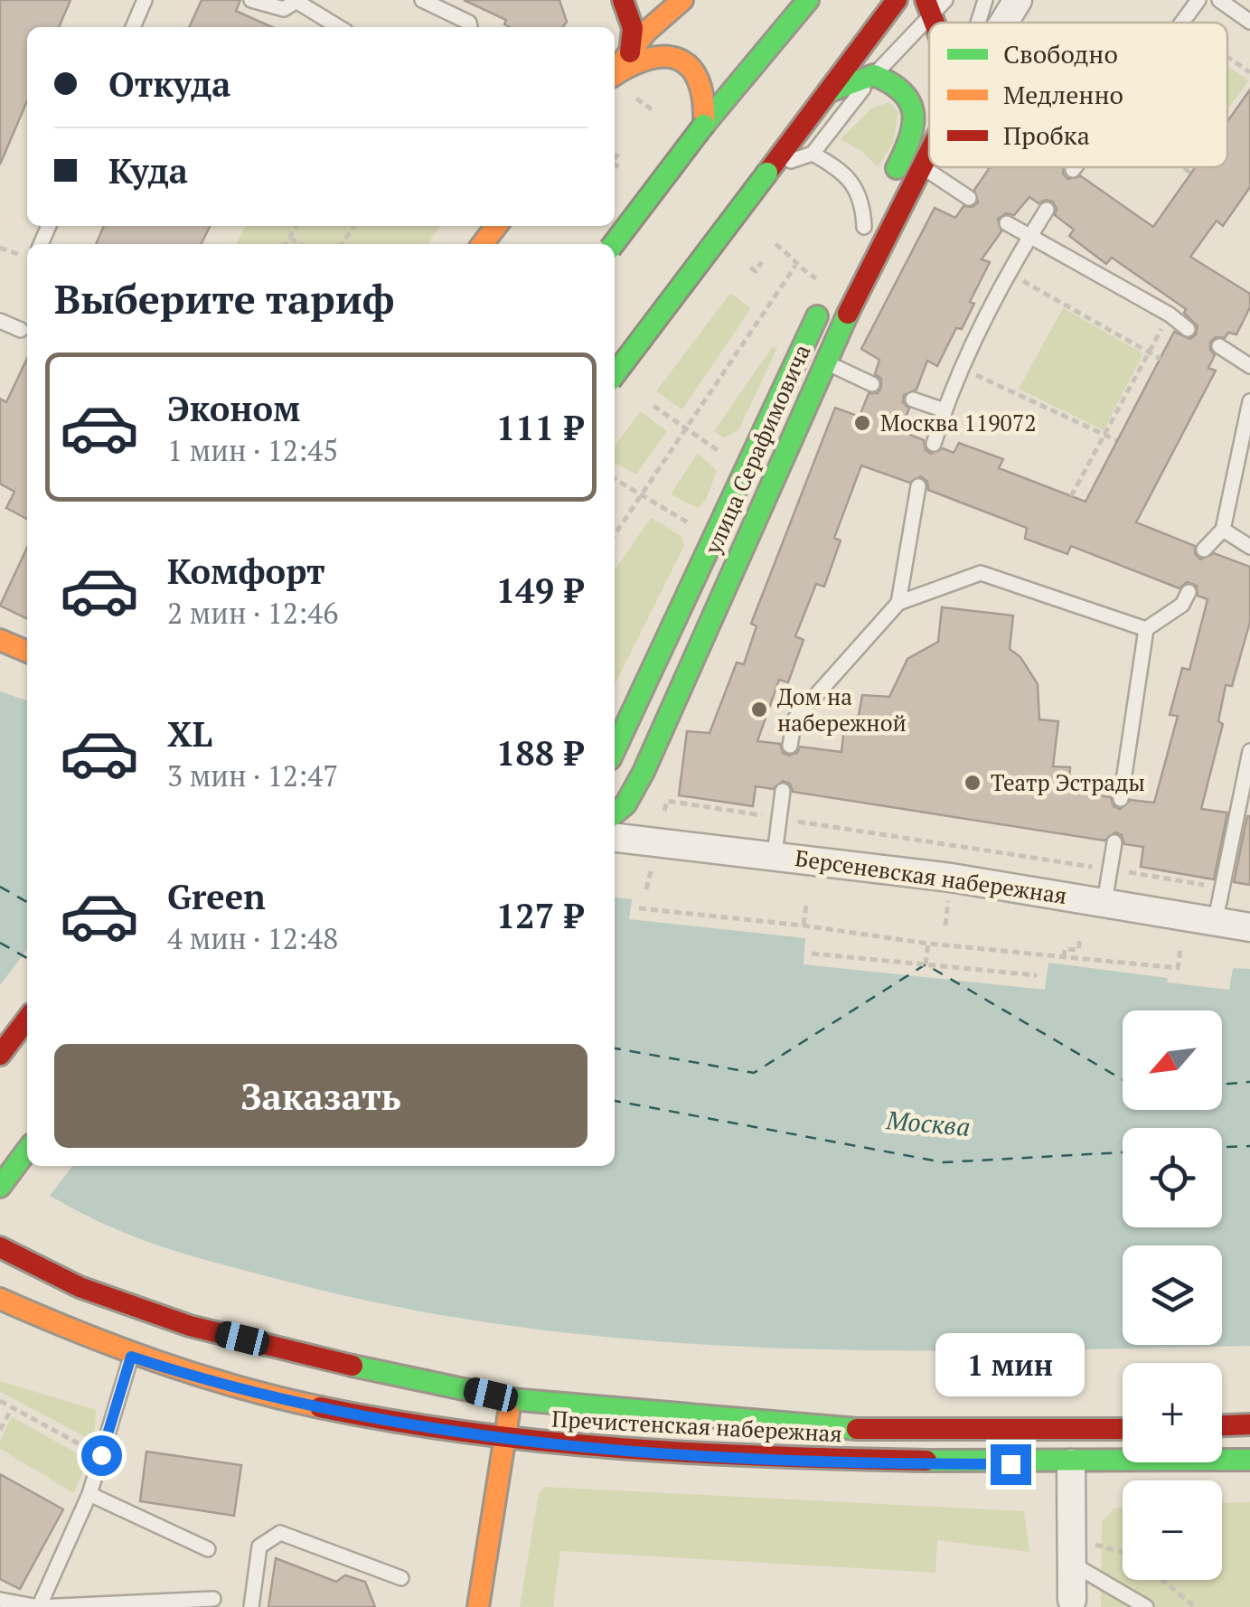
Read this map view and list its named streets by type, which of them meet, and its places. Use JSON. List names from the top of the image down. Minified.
{"streets":{"main road":["улица Серафимовича","Пречистенская набережная"],"street":["Берсеневская набережная"]},"water":["Москва"],"places":["Москва 119072","Дом на набережной","Театр Эстрады"],"legend":["Свободно","Медленно","Пробка"],"north":"bottom left","page":{"banner":["Откуда","Куда"],"heading":"Выберите тариф","list":[{"name":"Эконом","note":"1 мин · 12:45","value":"111 ₽"},{"name":"Комфорт","note":"2 мин · 12:46","value":"149 ₽"},{"name":"XL","note":"3 мин · 12:47","value":"188 ₽"},{"name":"Green","note":"4 мин · 12:48","value":"127 ₽"}],"map_buttons":["+","−"],"buttons":"Заказать","bubble":"1 мин"}}
